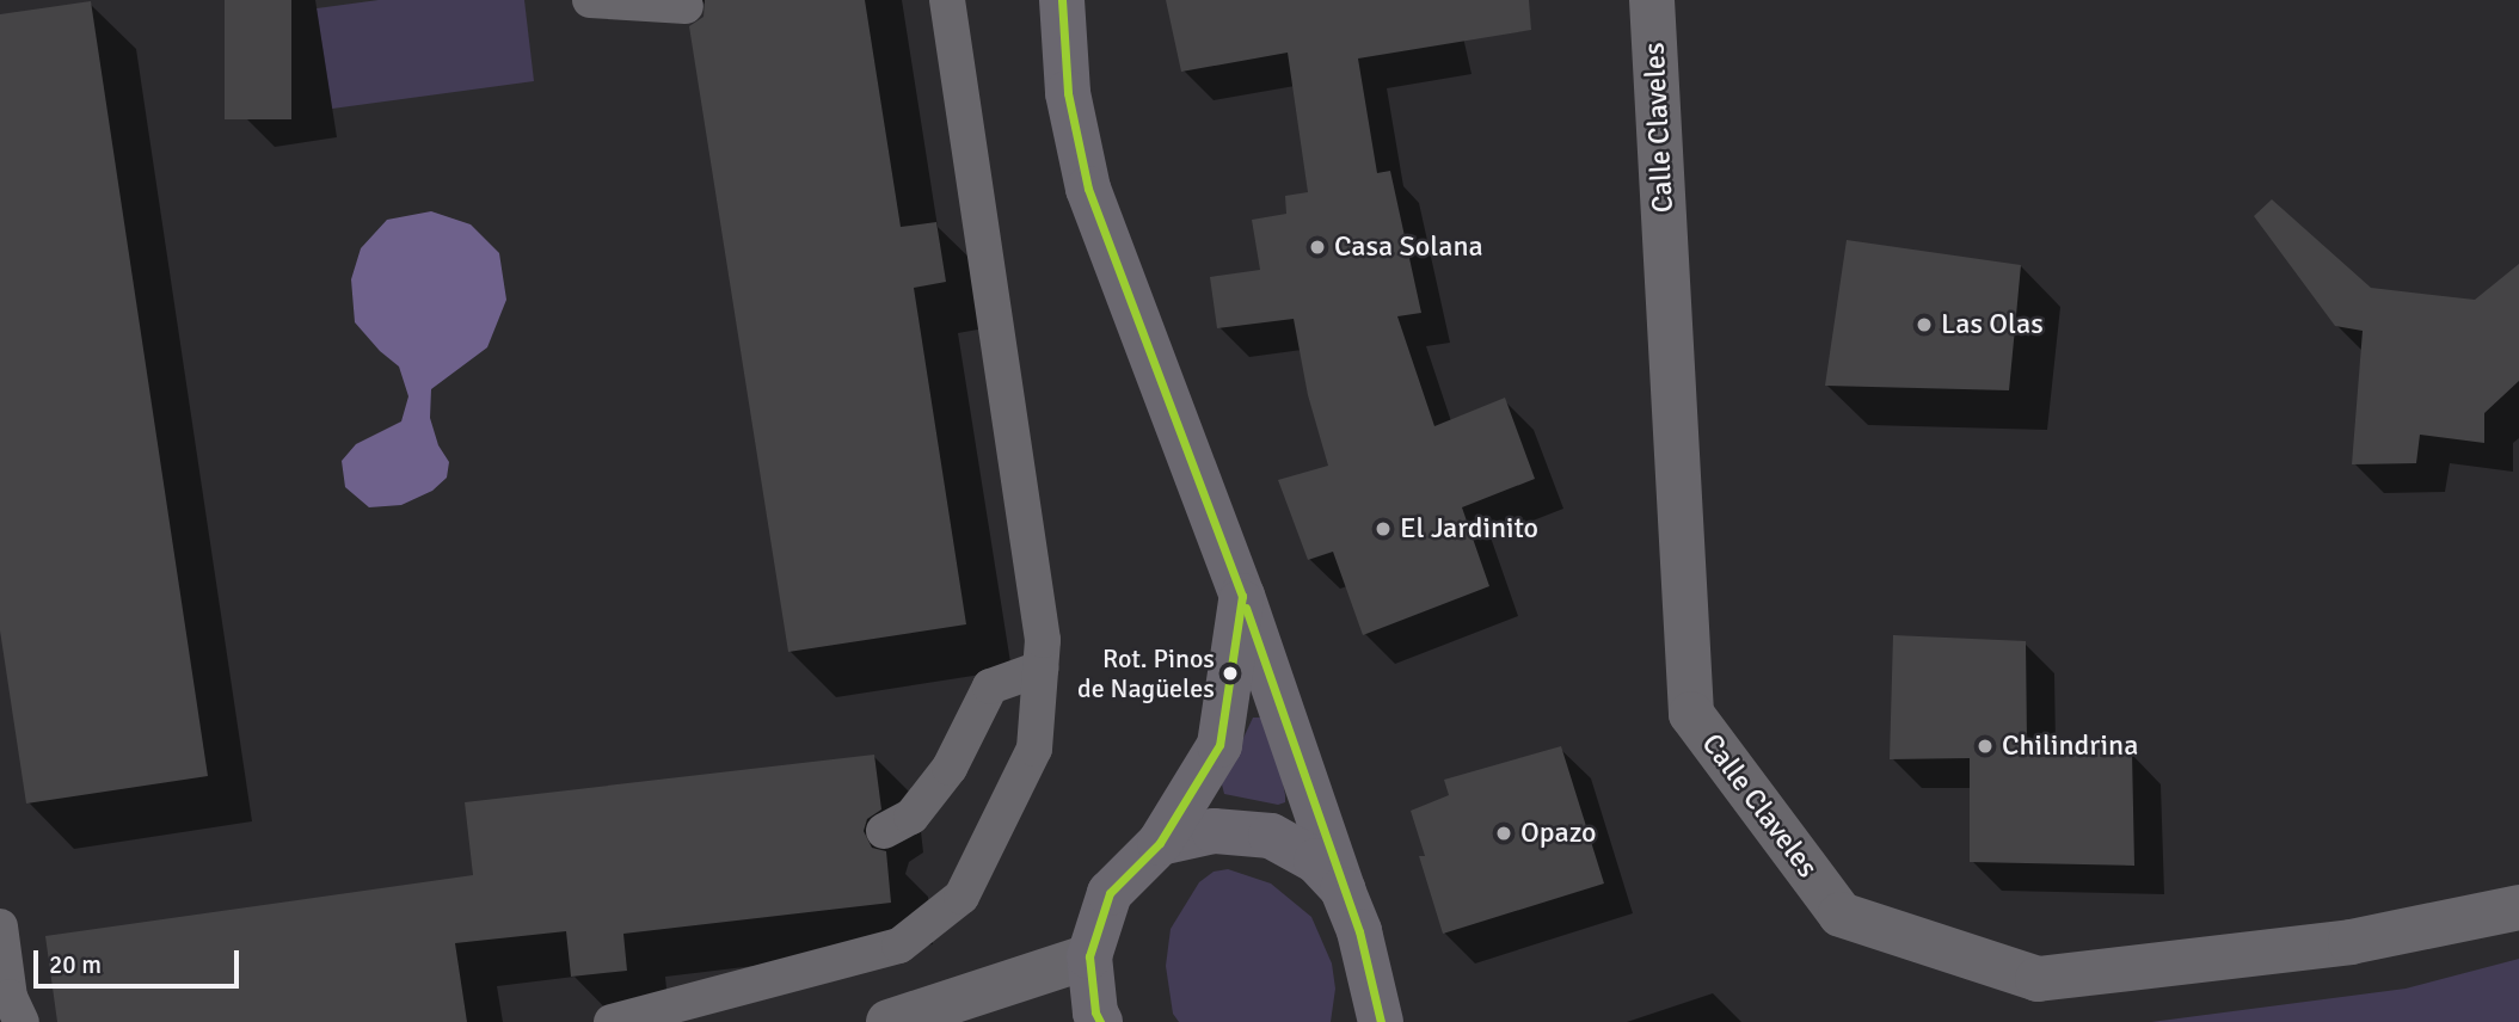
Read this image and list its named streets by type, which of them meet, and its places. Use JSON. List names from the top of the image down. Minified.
{"streets":{"street":["Calle Claveles"]},"places":["Casa Solana","Las Olas","El Jardinito","Rot. Pinos de Nagüeles","Chilindrina","Opazo"],"scale_bar":"20 m"}
